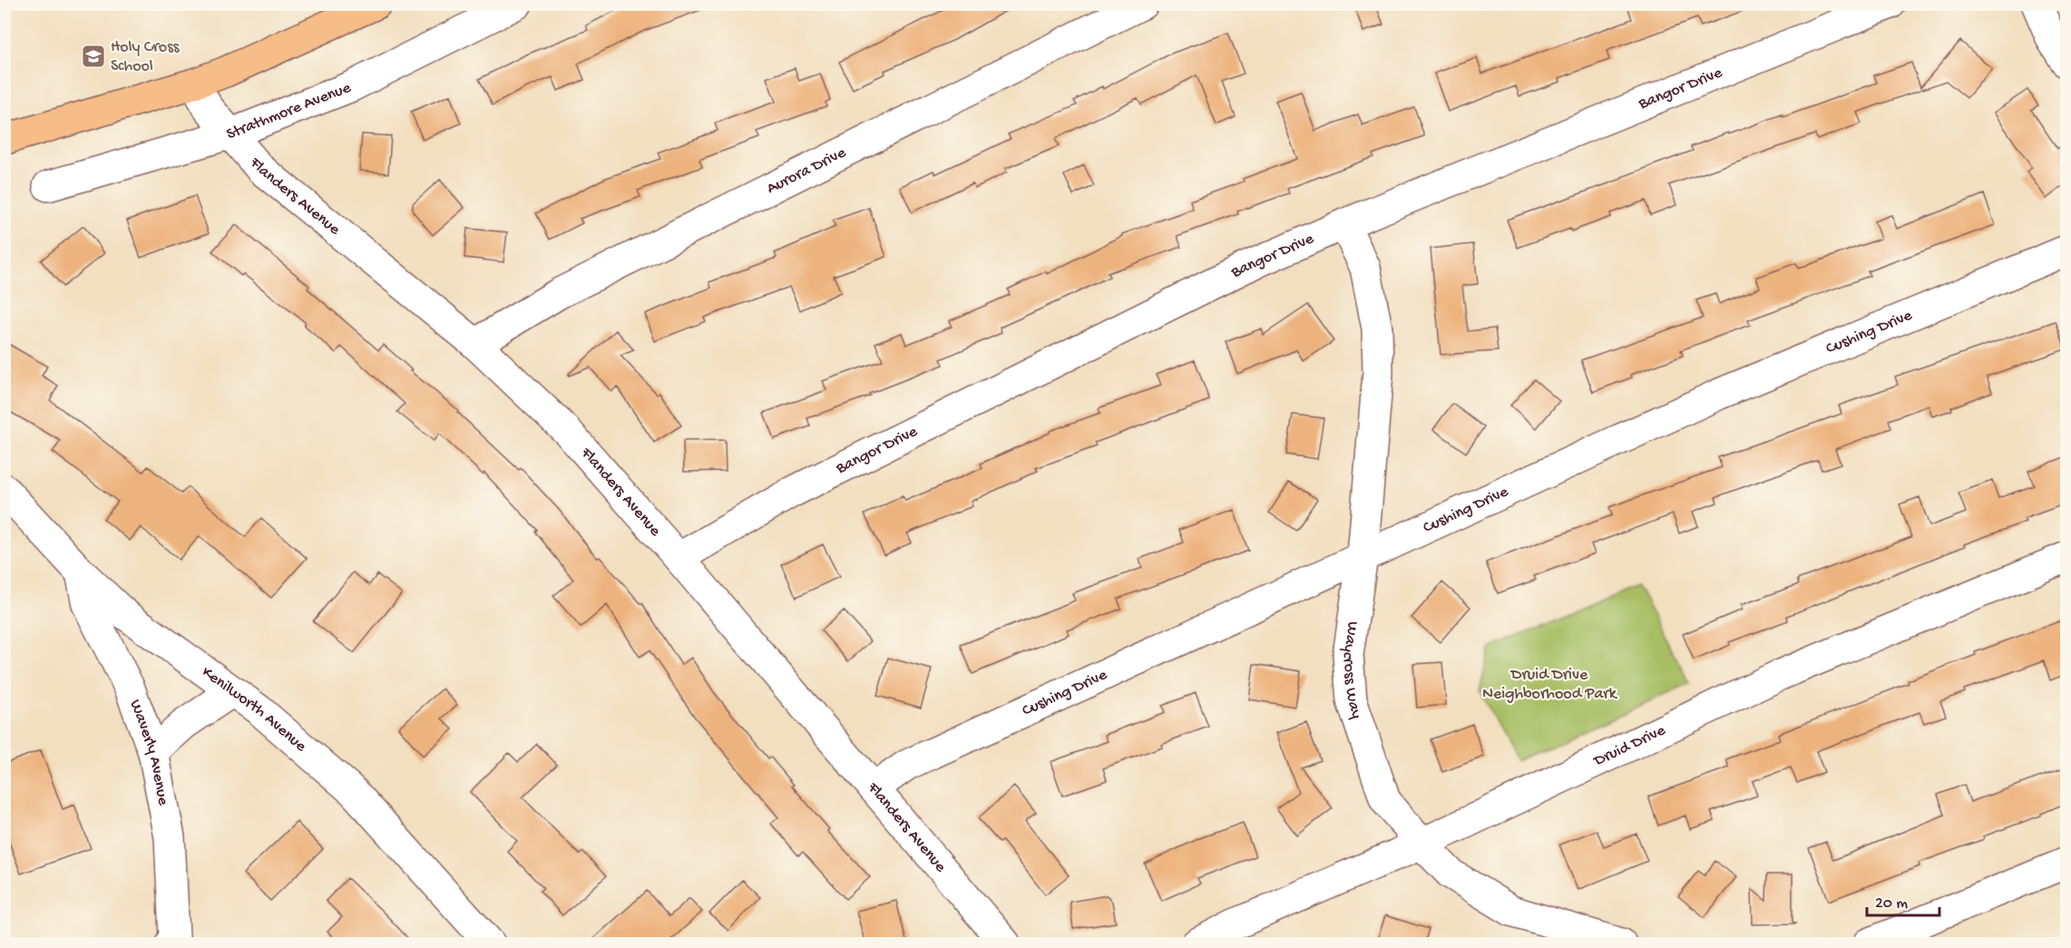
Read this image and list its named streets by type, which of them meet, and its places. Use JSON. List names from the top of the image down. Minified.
{"streets":{"street":["Bangor Drive","Strathmore Avenue","Aurora Drive","Flanders Avenue","Cushing Drive","Waycross Way","Kenilworth Avenue","Druid Drive","Waverly Avenue"]},"crossings":[["Bangor Drive","Flanders Avenue"],["Bangor Drive","Waycross Way"],["Strathmore Avenue","Flanders Avenue"],["Aurora Drive","Flanders Avenue"],["Flanders Avenue","Cushing Drive"],["Cushing Drive","Waycross Way"],["Waycross Way","Druid Drive"],["Kenilworth Avenue","Waverly Avenue"]],"parks":["Druid Drive Neighborhood Park"],"places":{"school or university":["Holy Cross School"]},"scale_bar":"20 m"}
